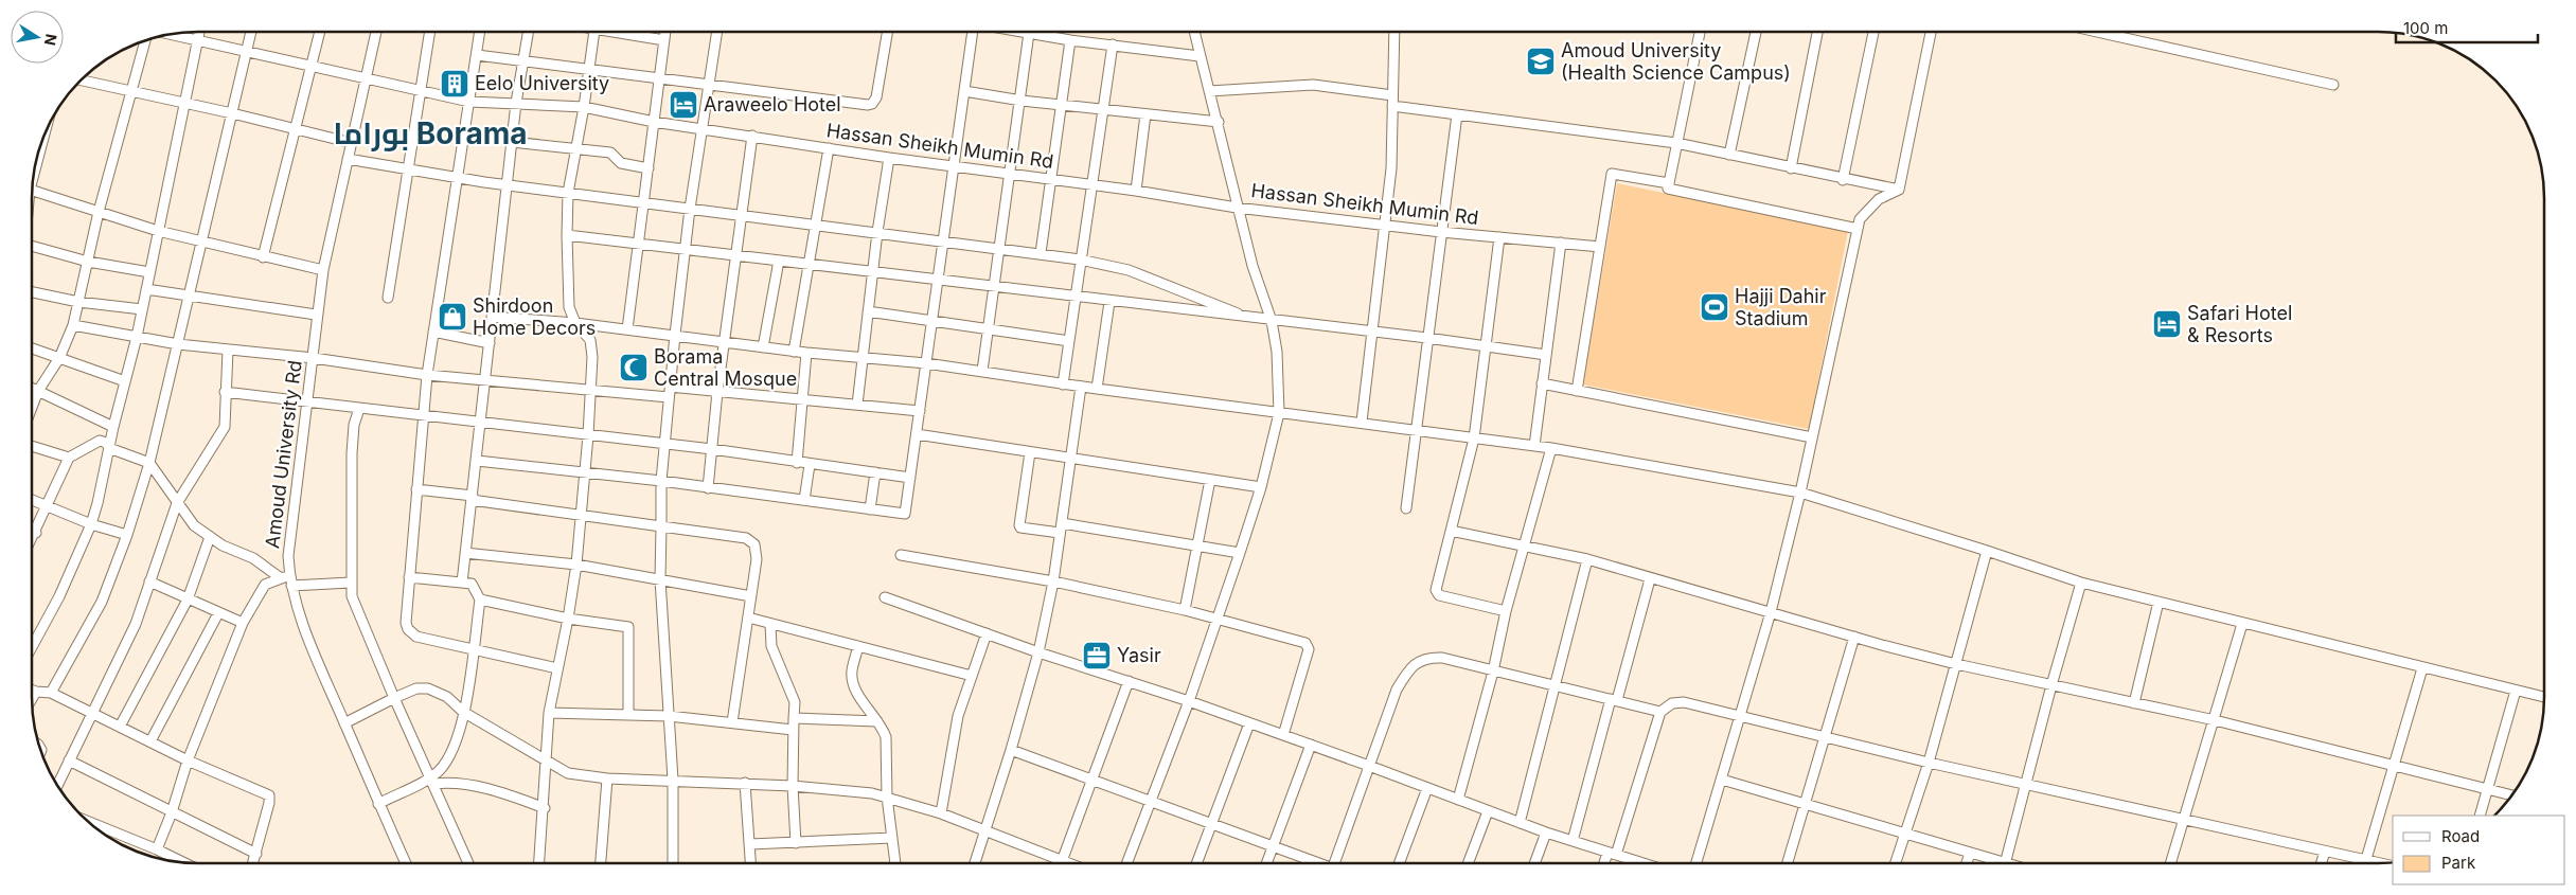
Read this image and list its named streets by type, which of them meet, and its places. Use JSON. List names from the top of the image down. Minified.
{"streets":{"street":["Hassan Sheikh Mumin Rd","Amoud University Rd"]},"crossings":[["Hassan Sheikh Mumin Rd","Amoud University Rd"]],"districts":["بوراما Borama"],"places":{"school or university":["Amoud University (Health Science Campus)"],"building":["Eelo University"],"hotel":["Araweelo Hotel","Safari Hotel & Resorts"],"sports":["Hajji Dahir Stadium"],"shop":["Shirdoon Home Decors"],"mosque":["Borama Central Mosque"],"office":["Yasir"]},"legend":["Road","Park"],"scale_bar":"100 m","north":"right"}
